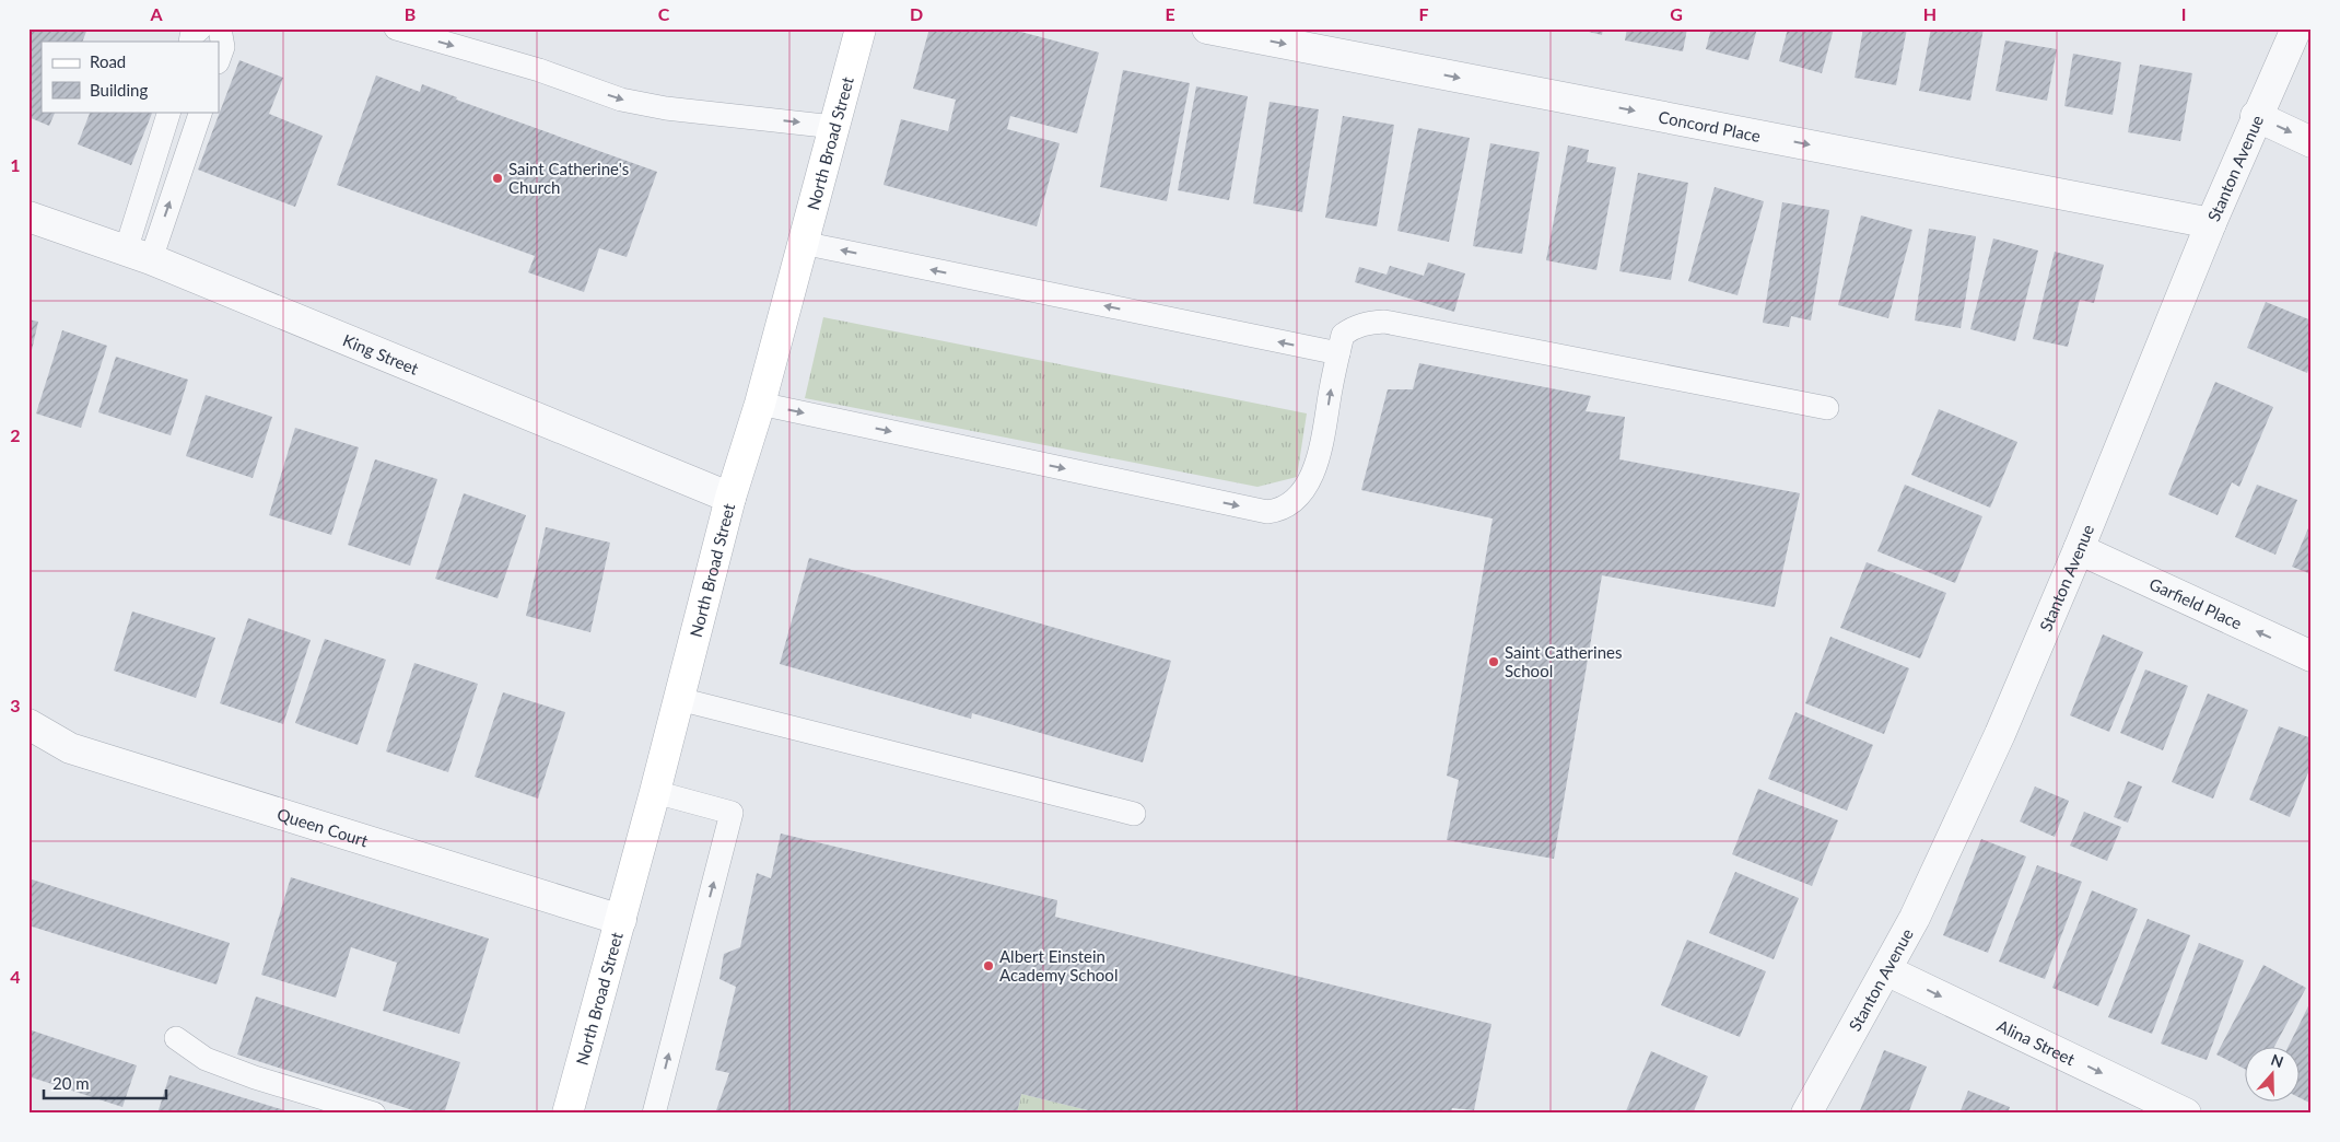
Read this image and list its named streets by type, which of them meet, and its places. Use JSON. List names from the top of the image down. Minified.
{"streets":{"main road":["North Broad Street"],"street":["Concord Place","Stanton Avenue","King Street","Garfield Place","Queen Court","Alina Street"]},"crossings":[["Concord Place","Stanton Avenue"],["North Broad Street","King Street"],["North Broad Street","Queen Court"],["Stanton Avenue","Garfield Place"],["Stanton Avenue","Alina Street"]],"one_way":["Concord Place","Garfield Place","Alina Street"],"places":["Saint Catherine's Church","Saint Catherines School","Albert Einstein Academy School"],"legend":["Road","Building"],"scale_bar":"20 m","north":"top","grid":{"columns":["A","B","C","D","E","F","G","H","I"],"rows":["1","2","3","4"]}}
